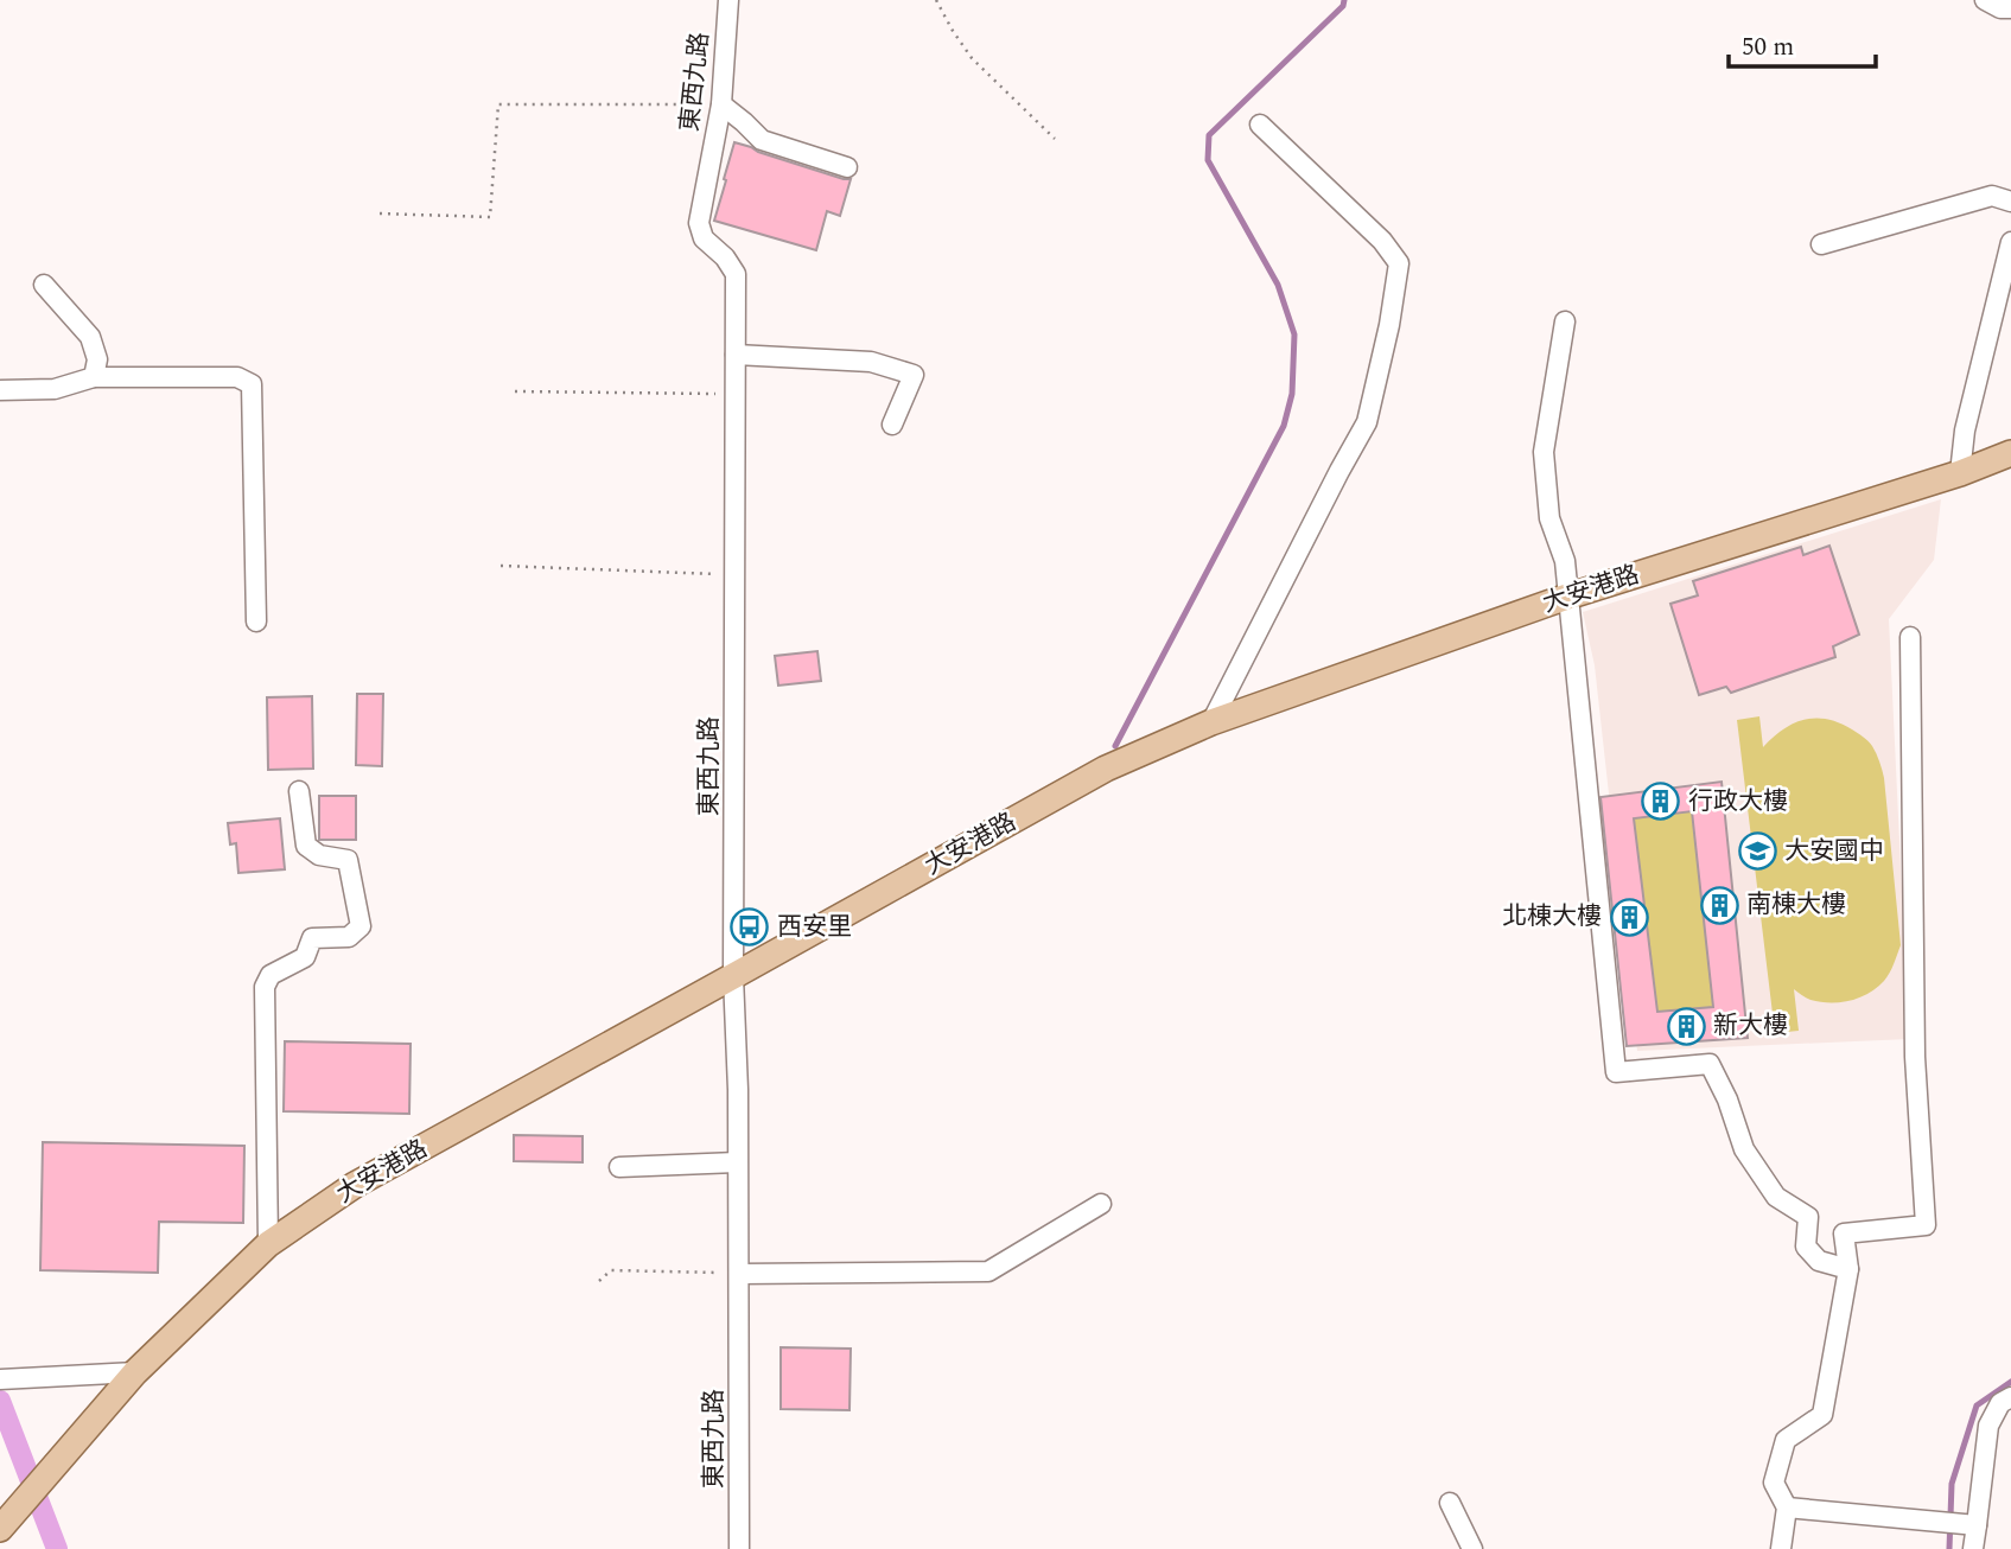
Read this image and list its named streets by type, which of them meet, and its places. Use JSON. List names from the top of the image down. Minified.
{"streets":{"main road":["大安港路"],"street":["東西九路"]},"crossings":[["東西九路","大安港路"]],"places":{"building":["行政大樓","南棟大樓","北棟大樓","新大樓"],"school or university":["大安國中"],"bus stop":["西安里"]},"scale_bar":"50 m"}
